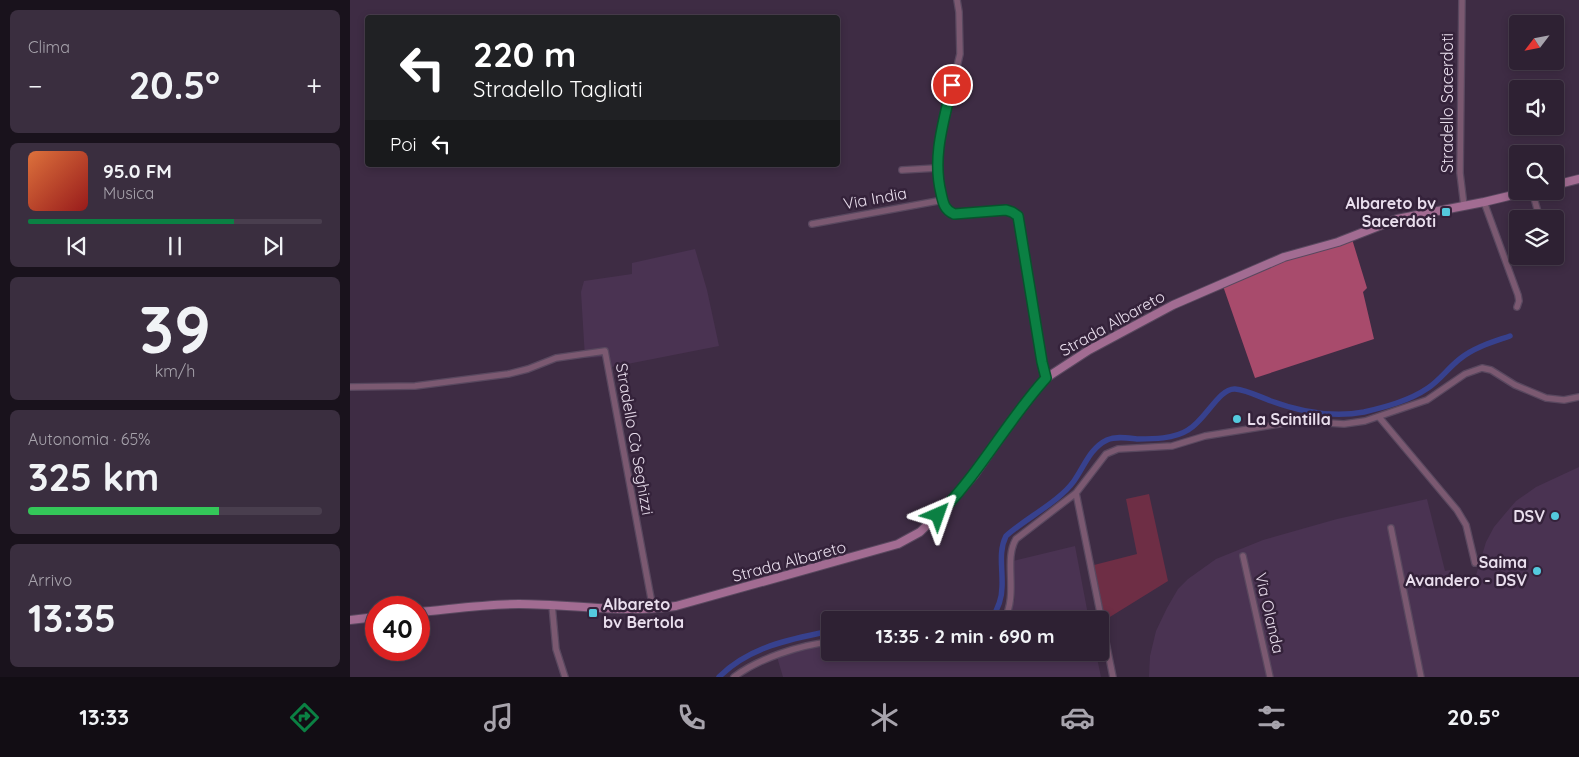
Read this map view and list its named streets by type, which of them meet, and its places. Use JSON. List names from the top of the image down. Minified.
{"streets":{"street":["Stradello Sacerdoti","Via India","Strada Albareto","Stradello Cà Seghizzi","Via Olanda"]},"crossings":[["Stradello Sacerdoti","Strada Albareto"],["Strada Albareto","Stradello Cà Seghizzi"]],"places":{"transit":["Albareto bv Sacerdoti","Albareto bv Bertola"],"other":["La Scintilla","DSV","Saima Avandero - DSV"]},"north":"bottom left","page":{"tile":["Clima",["39","km/h"],["Autonomia · 65%","325 km"],["Arrivo","13:35"]],"turn":["220 m","Stradello Tagliati"],"heat":["−","20.5°","+"],"then":"Poi","song":["95.0 FM","Musica"],"limit":"40","trip":"13:35 · 2 min · 690 m","tabs":["13:33","20.5°"]}}
